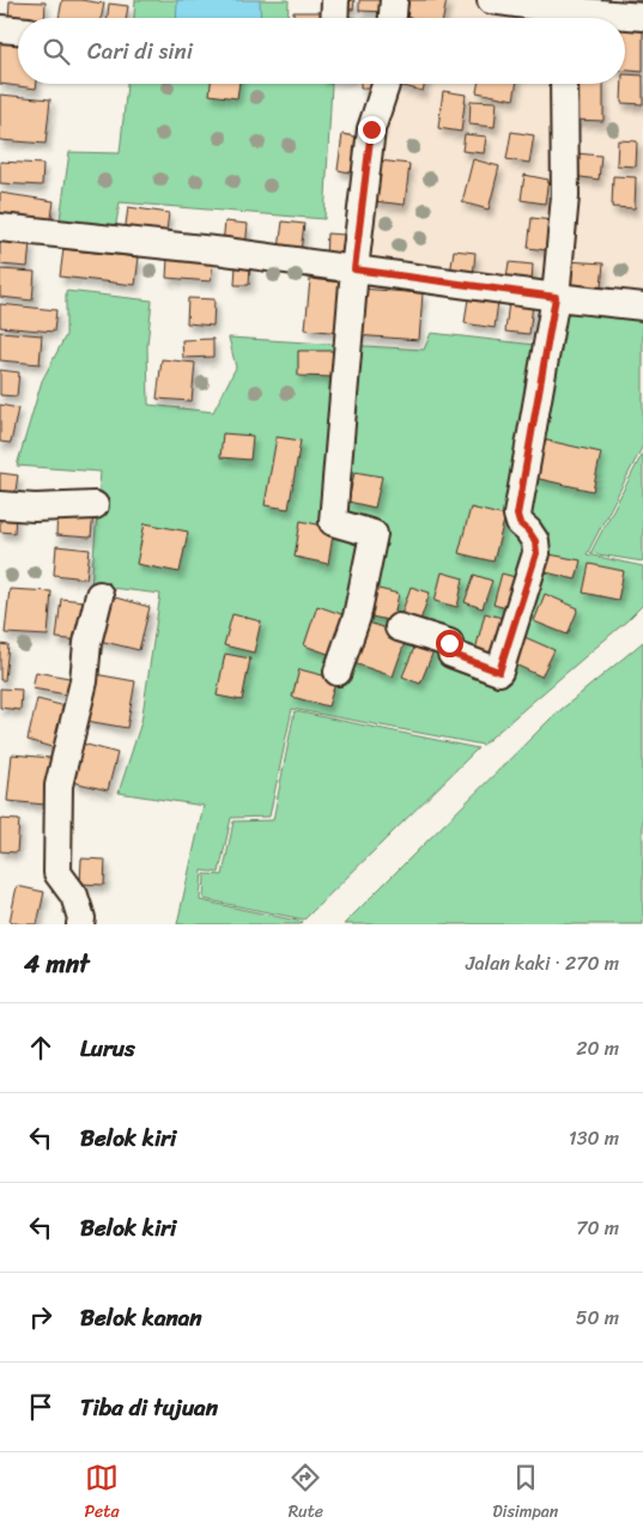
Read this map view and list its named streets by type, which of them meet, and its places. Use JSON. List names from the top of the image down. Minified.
{"page":{"search":"Cari di sini","heading":["4 mnt","Jalan kaki · 270 m"],"list":[["Lurus","20 m"],["Belok kiri","130 m"],["Belok kiri","70 m"],["Belok kanan","50 m"],"Tiba di tujuan"],"nav":["Peta","Rute","Disimpan"]}}
